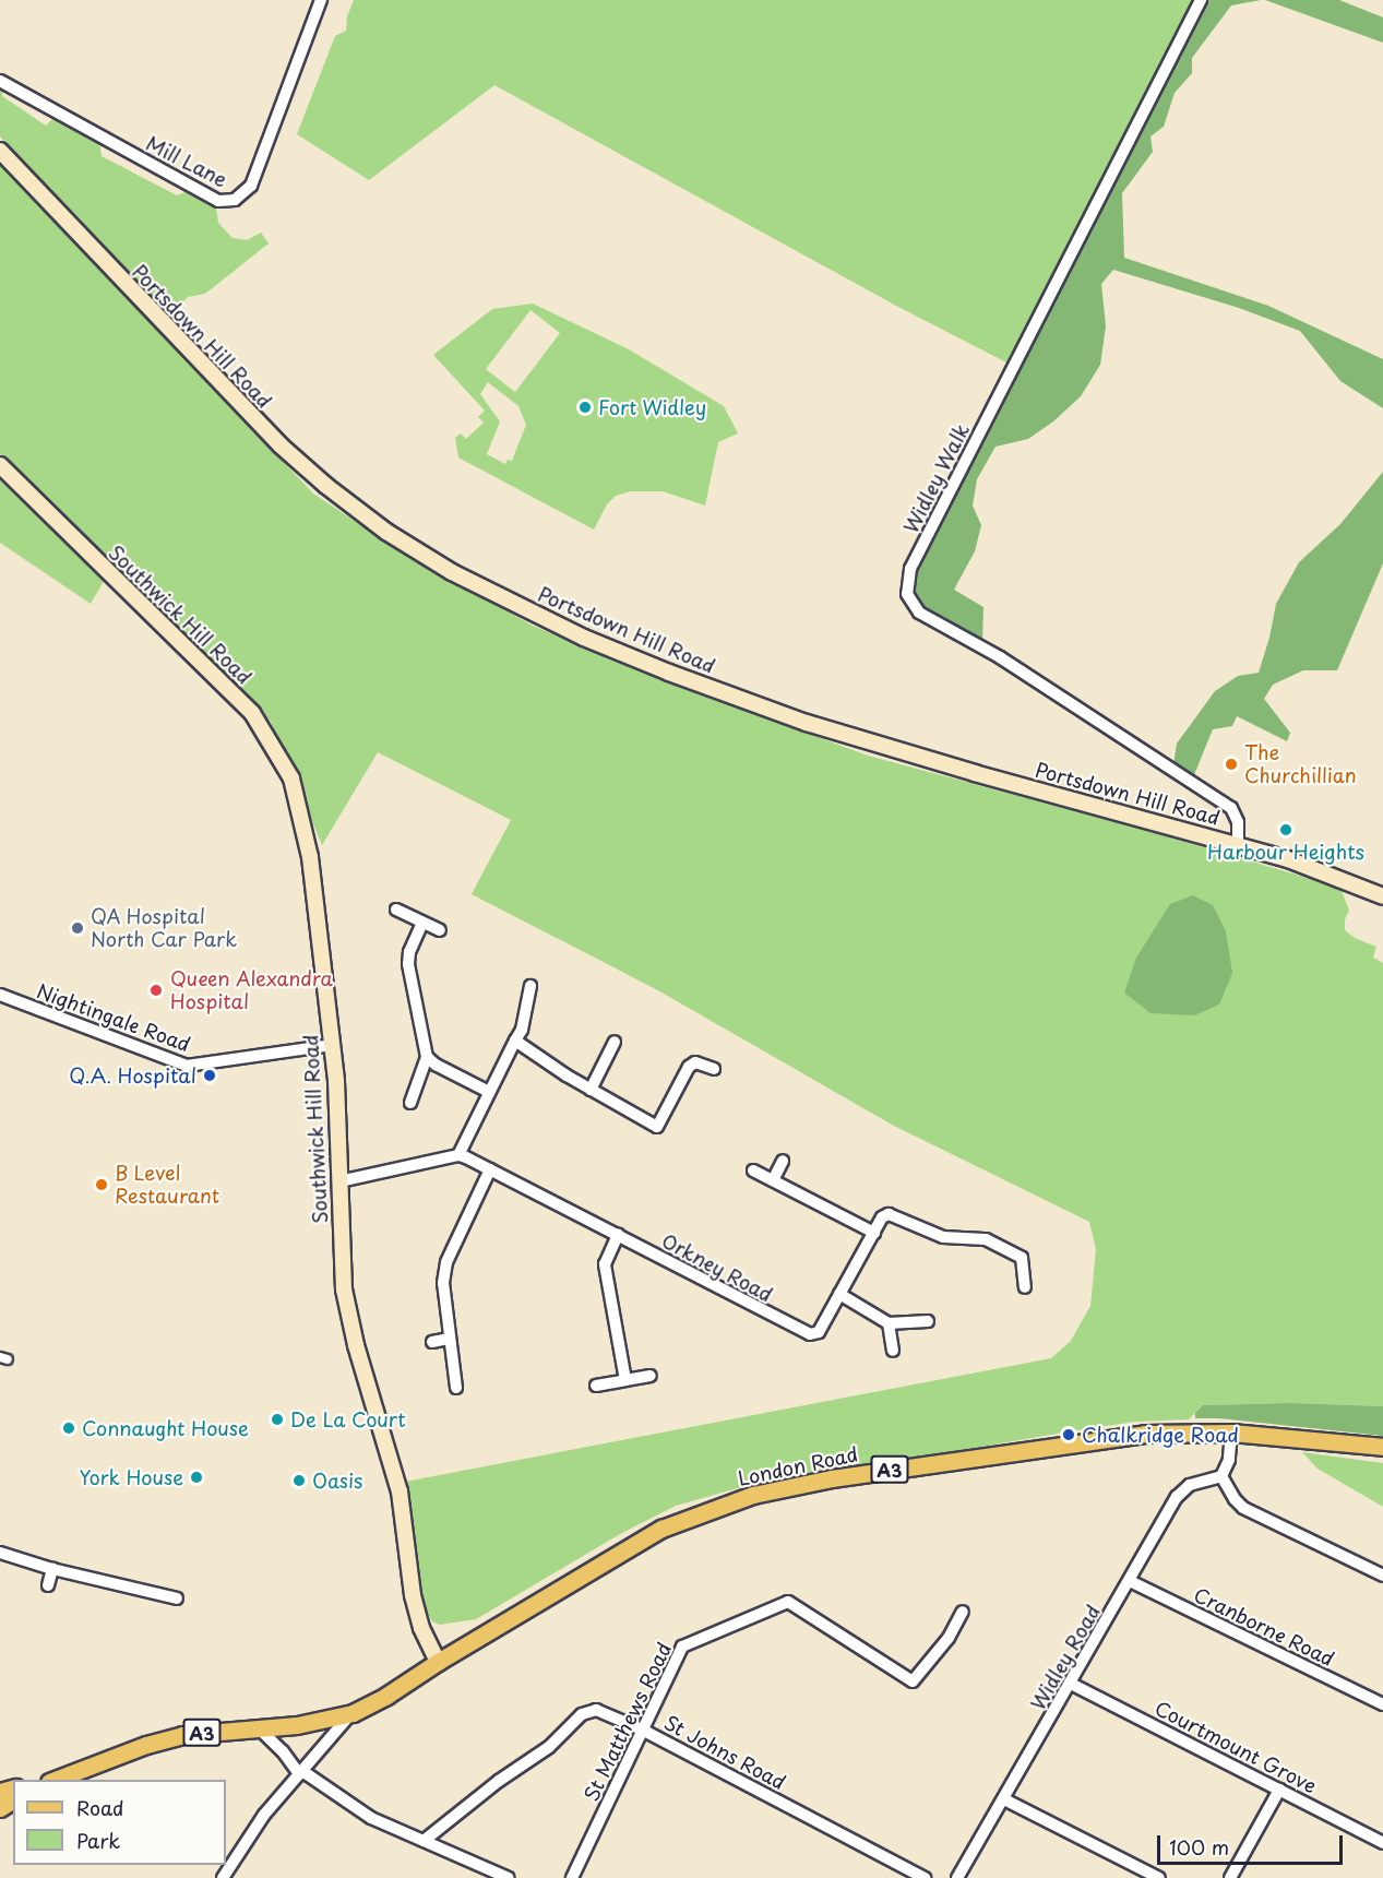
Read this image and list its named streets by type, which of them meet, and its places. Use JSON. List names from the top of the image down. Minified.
{"streets":{"main road":["Portsdown Hill Road","Southwick Hill Road","London Road","A3"],"street":["Mill Lane","Widley Walk","Nightingale Road","Orkney Road","Cranborne Road","Widley Road","St Matthews Road","Courtmount Grove","St Johns Road"]},"crossings":[["Portsdown Hill Road","Widley Walk"],["Southwick Hill Road","Nightingale Road"],["Southwick Hill Road","London Road"],["London Road","A3"],["Cranborne Road","Widley Road"],["Widley Road","Courtmount Grove"],["St Matthews Road","St Johns Road"]],"places":["Fort Widley","The Churchillian","Harbour Heights","QA Hospital North Car Park","Queen Alexandra Hospital","Q.A. Hospital","B Level Restaurant","De La Court","Connaught House","Chalkridge Road","York House","Oasis"],"legend":["Road","Park"],"scale_bar":"100 m"}
